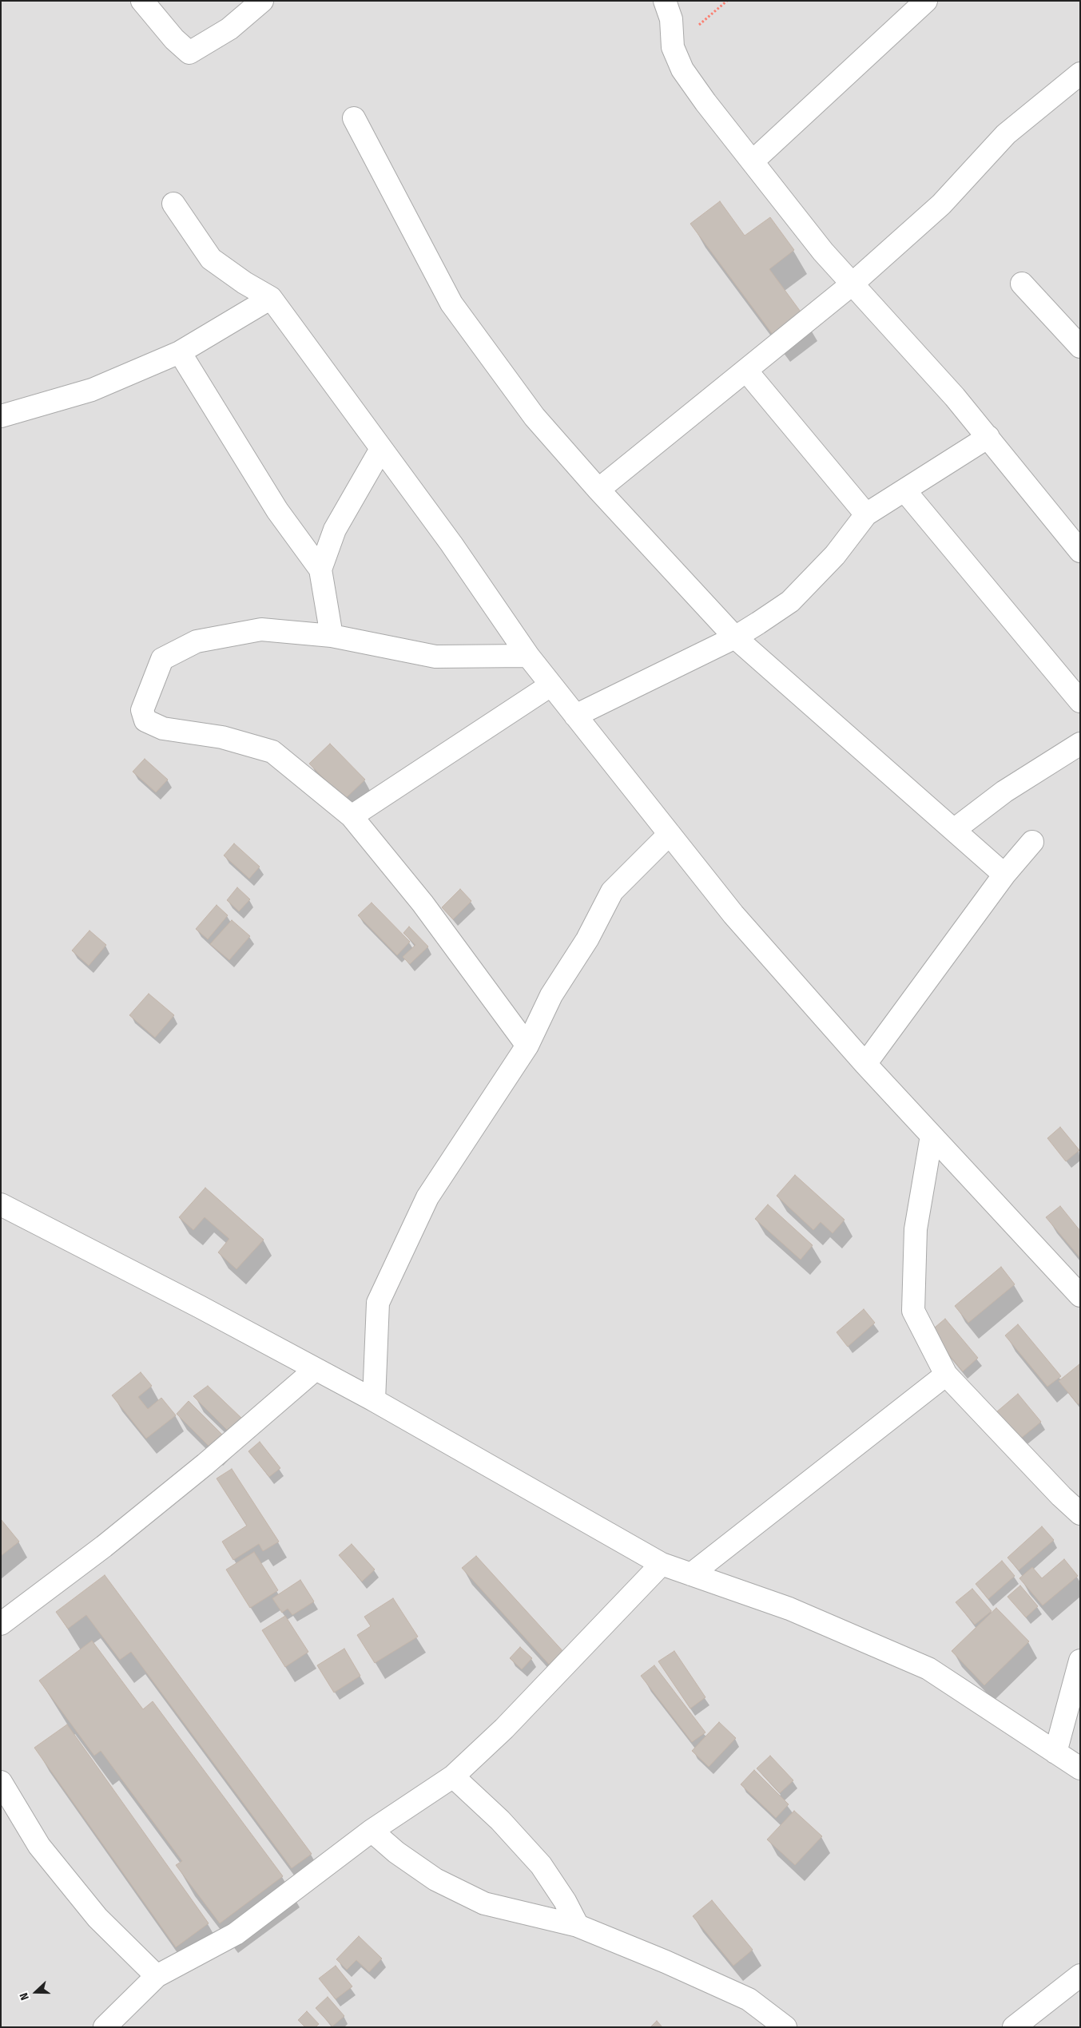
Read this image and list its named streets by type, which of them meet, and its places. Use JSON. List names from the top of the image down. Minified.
{"north":"left"}
